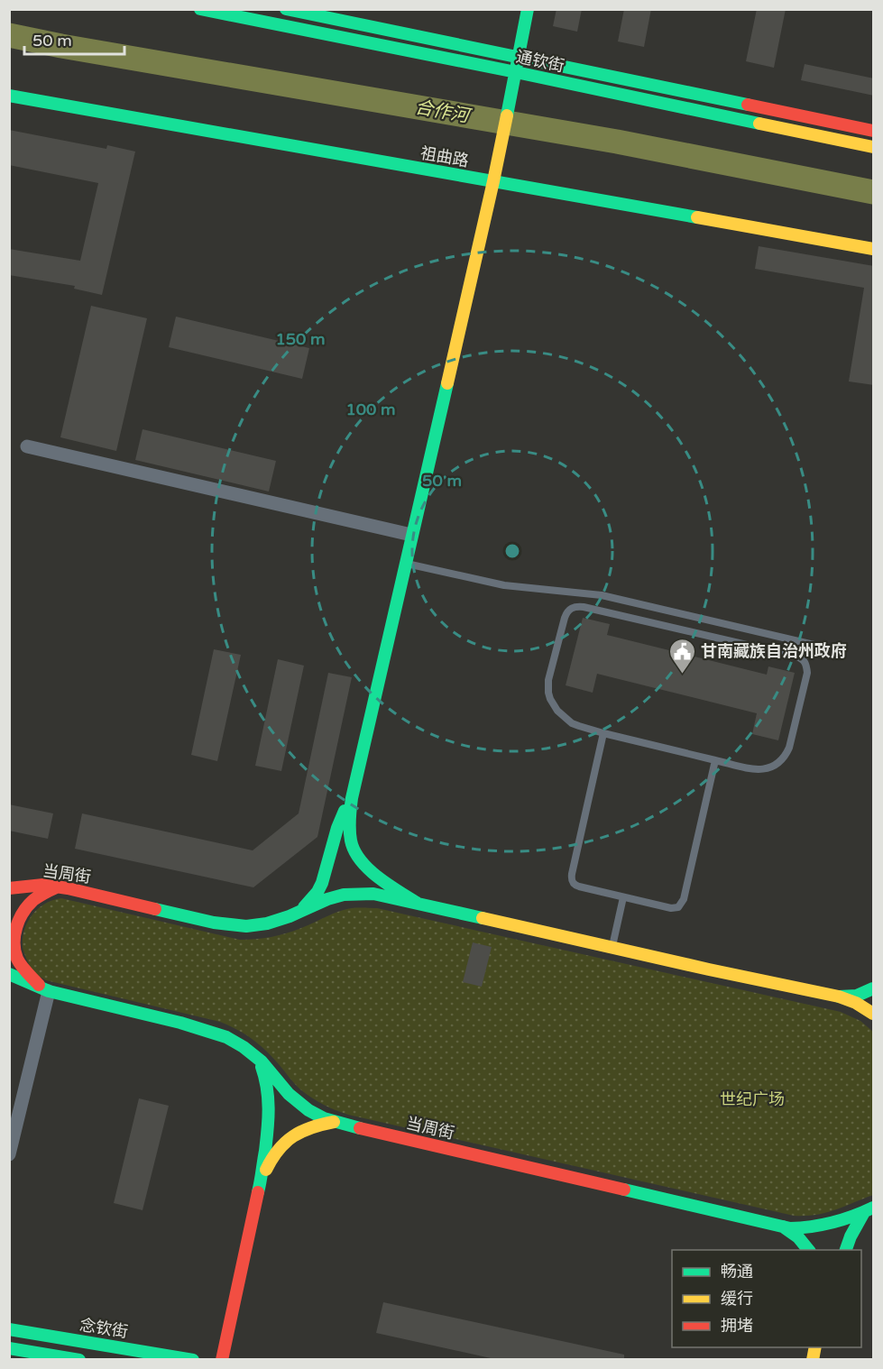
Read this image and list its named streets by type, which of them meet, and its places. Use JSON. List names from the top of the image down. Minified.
{"streets":{"main road":["通钦街","祖曲路","当周街","念钦街"]},"water":["合作河"],"parks":["世纪广场"],"places":{"public building":["甘南藏族自治州政府"]},"legend":["畅通","缓行","拥堵"],"scale_bar":"50 m","rings":["150 m","100 m","50 m"]}
